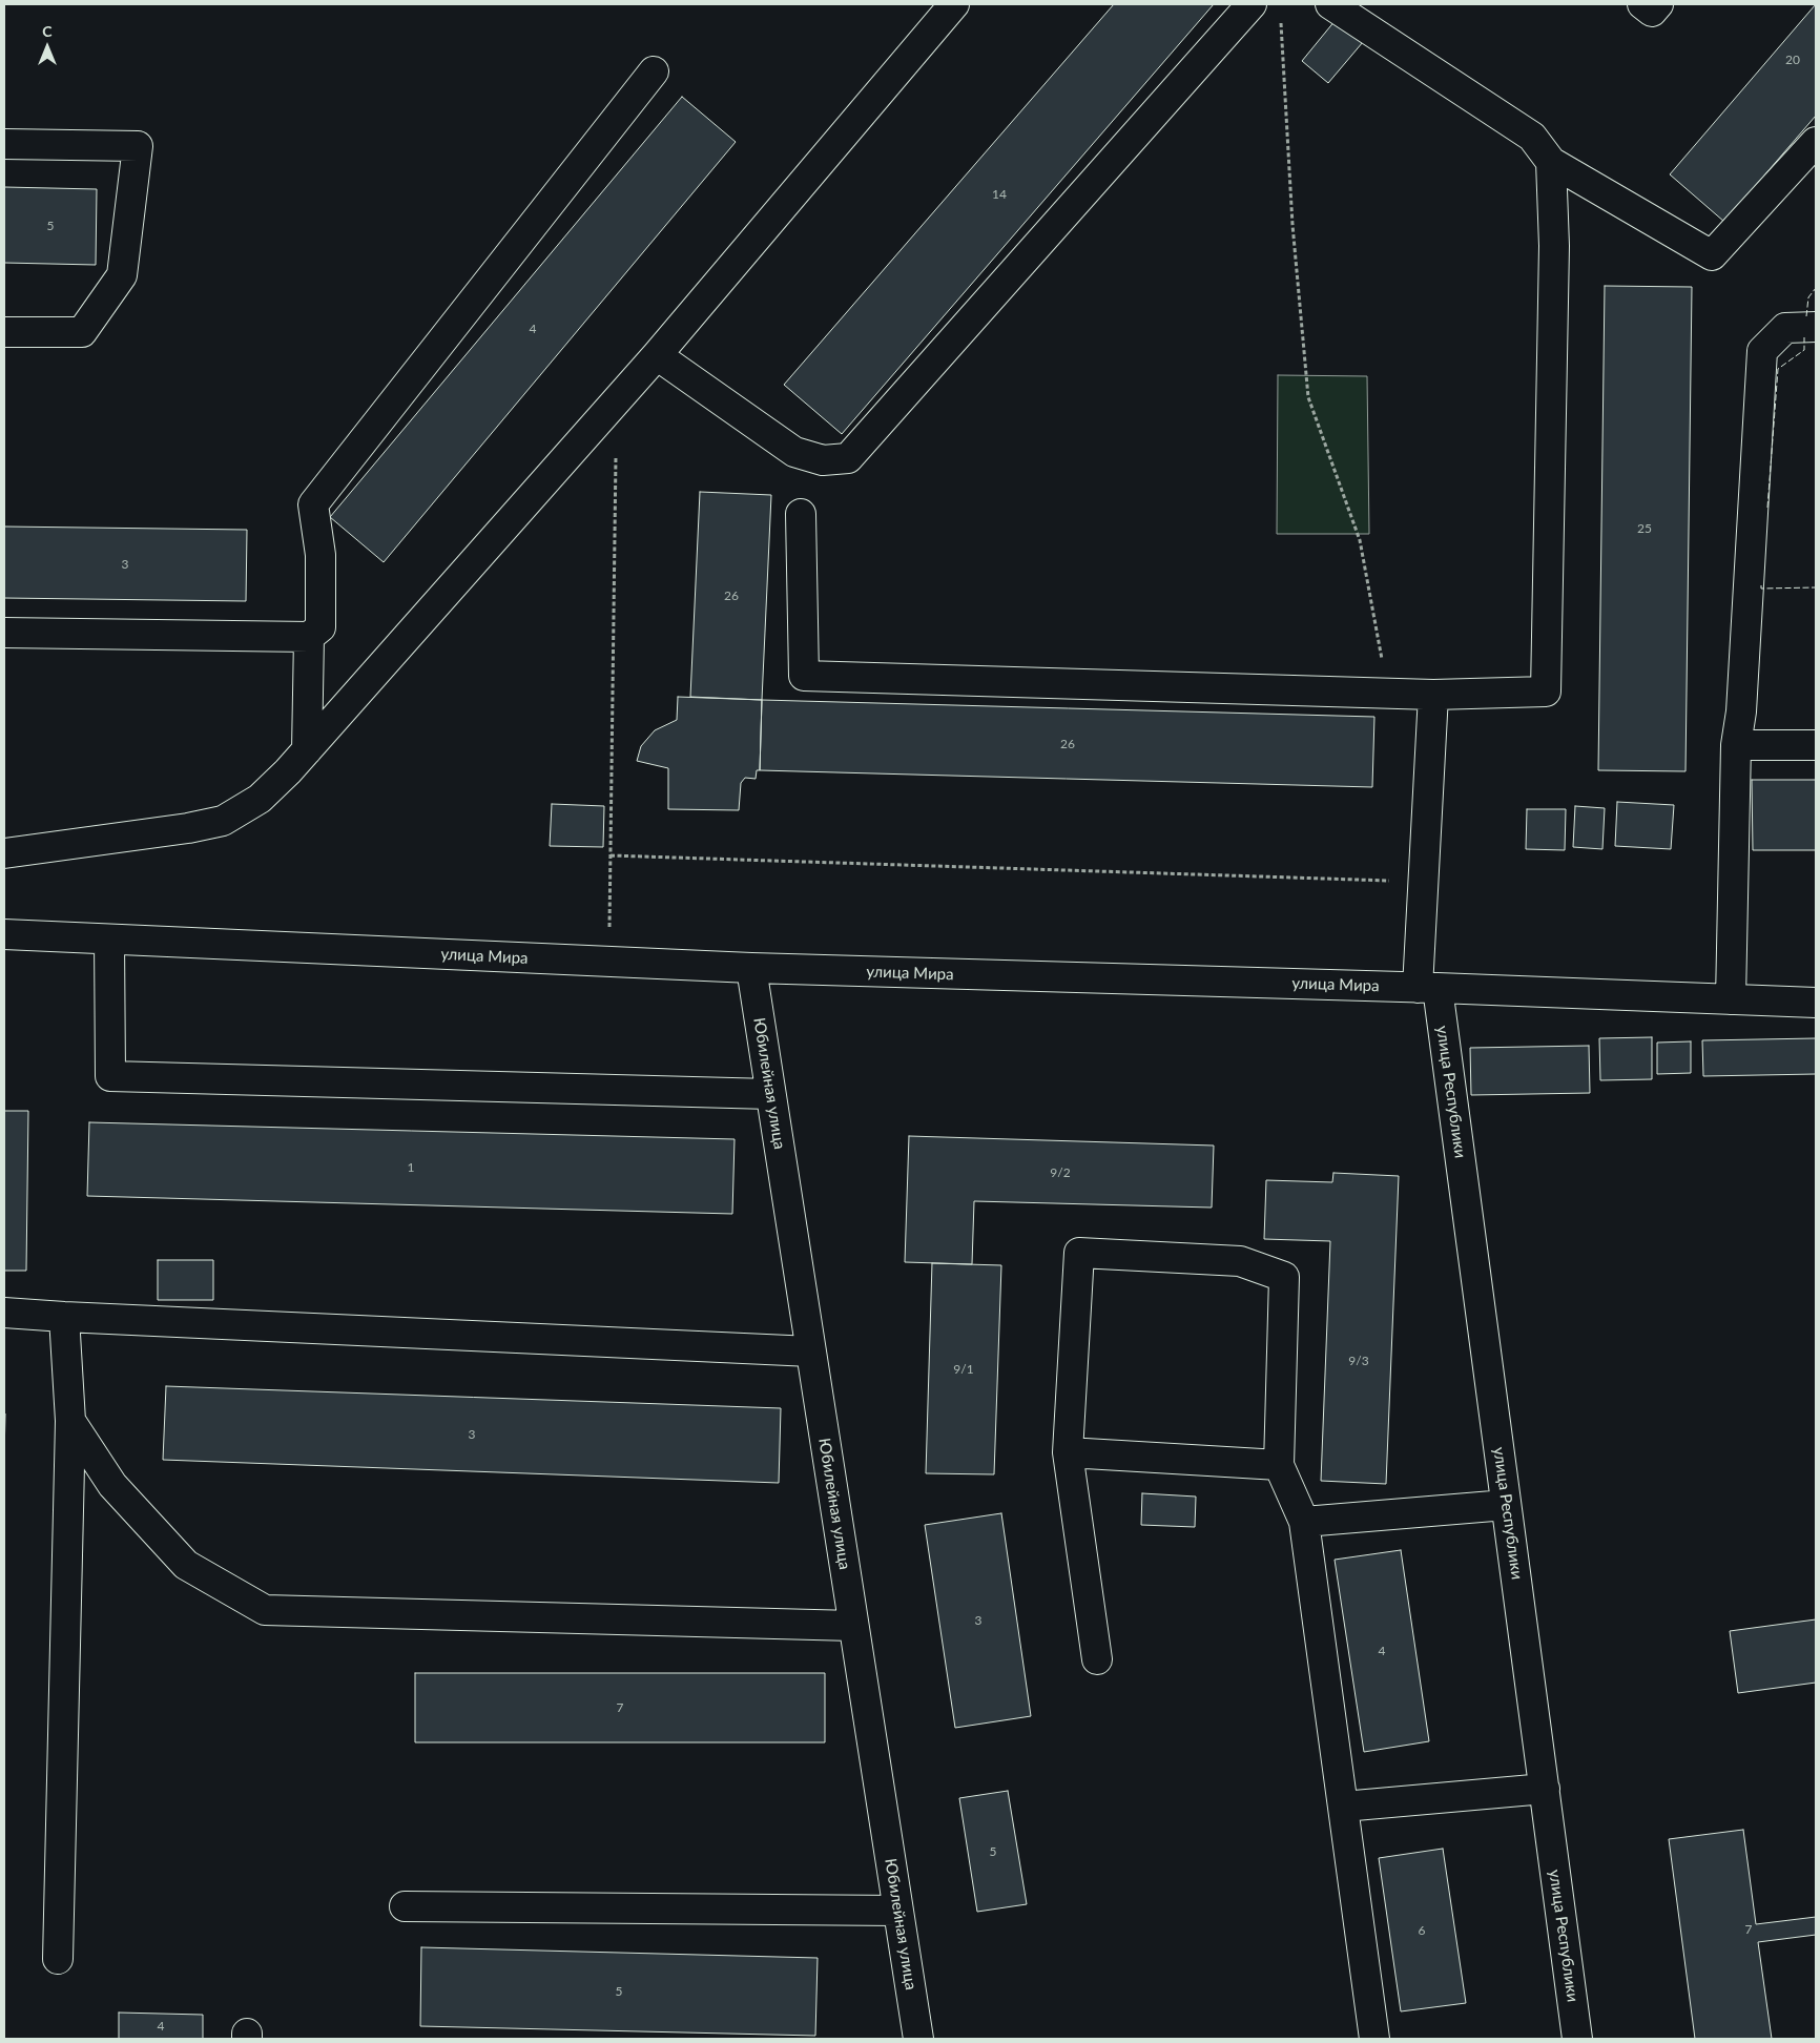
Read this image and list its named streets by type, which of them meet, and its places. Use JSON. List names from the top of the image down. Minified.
{"streets":{"street":["улица Мира","Юбилейная улица","улица Республики"]},"crossings":[["улица Мира","Юбилейная улица"],["улица Мира","улица Республики"]],"house_numbers":["20","14","5","4","25","3","26","26","1","9/2","9/3","9/1","3","3","4","7","5","7","6","5","4"],"north":"top"}
